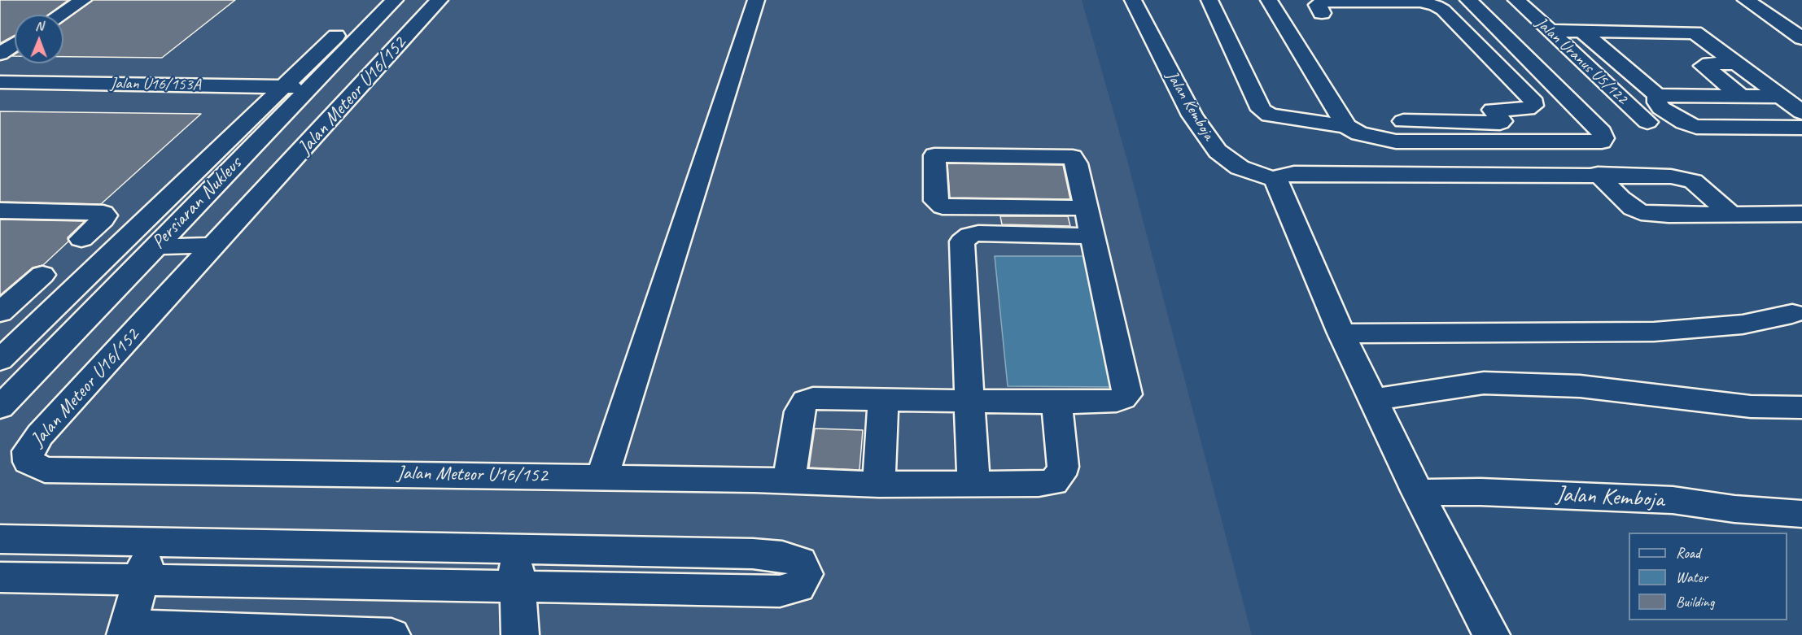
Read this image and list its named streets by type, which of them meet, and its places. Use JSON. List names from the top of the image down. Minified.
{"streets":{"street":["Jalan Uranus U5/122","Jalan U16/153A","Jalan Meteor U16/152","Jalan Kemboja","Persiaran Nukleus"]},"crossings":[["Jalan U16/153A","Persiaran Nukleus"]],"legend":["Road","Water","Building"],"north":"top"}
